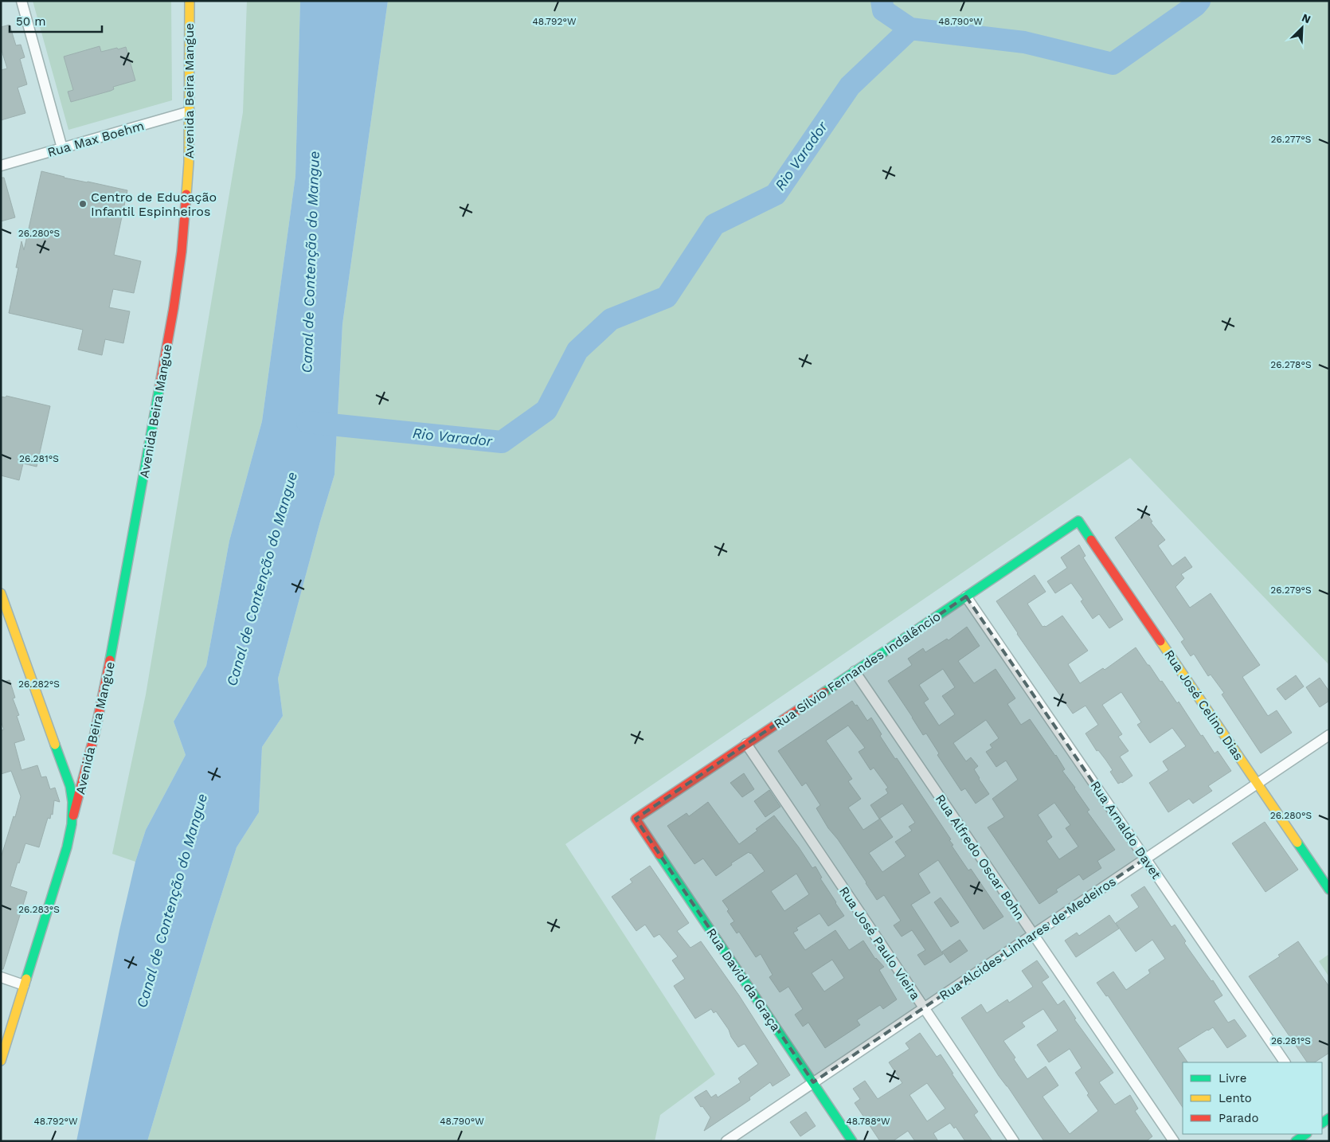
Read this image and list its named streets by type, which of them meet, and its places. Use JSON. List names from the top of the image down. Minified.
{"streets":{"street":["Avenida Beira Mangue","Rua Max Boehm","Rua Sílvio Fernandes Indalêncio","Rua José Celino Dias","Rua Arnaldo Davet","Rua Alfredo Oscar Bohn","Rua Alcides Linhares de Medeiros","Rua José Paulo Vieira","Rua David da Graça"]},"crossings":[["Avenida Beira Mangue","Rua Max Boehm"],["Rua Sílvio Fernandes Indalêncio","Rua José Celino Dias"],["Rua Sílvio Fernandes Indalêncio","Rua Arnaldo Davet"],["Rua Sílvio Fernandes Indalêncio","Rua Alfredo Oscar Bohn"],["Rua Sílvio Fernandes Indalêncio","Rua José Paulo Vieira"],["Rua Sílvio Fernandes Indalêncio","Rua David da Graça"],["Rua José Celino Dias","Rua Alcides Linhares de Medeiros"],["Rua Arnaldo Davet","Rua Alcides Linhares de Medeiros"],["Rua Alfredo Oscar Bohn","Rua Alcides Linhares de Medeiros"],["Rua Alcides Linhares de Medeiros","Rua José Paulo Vieira"],["Rua Alcides Linhares de Medeiros","Rua David da Graça"]],"water":["Rio Varador","Canal de Contenção do Mangue"],"places":["Centro de Educação Infantil Espinheiros"],"legend":["Livre","Lento","Parado"],"scale_bar":"50 m","north":"top right","coordinates":["48.792°W","48.790°W","26.277°S","26.280°S","26.278°S","26.281°S","26.279°S","26.282°S","26.283°S","48.788°W"]}
